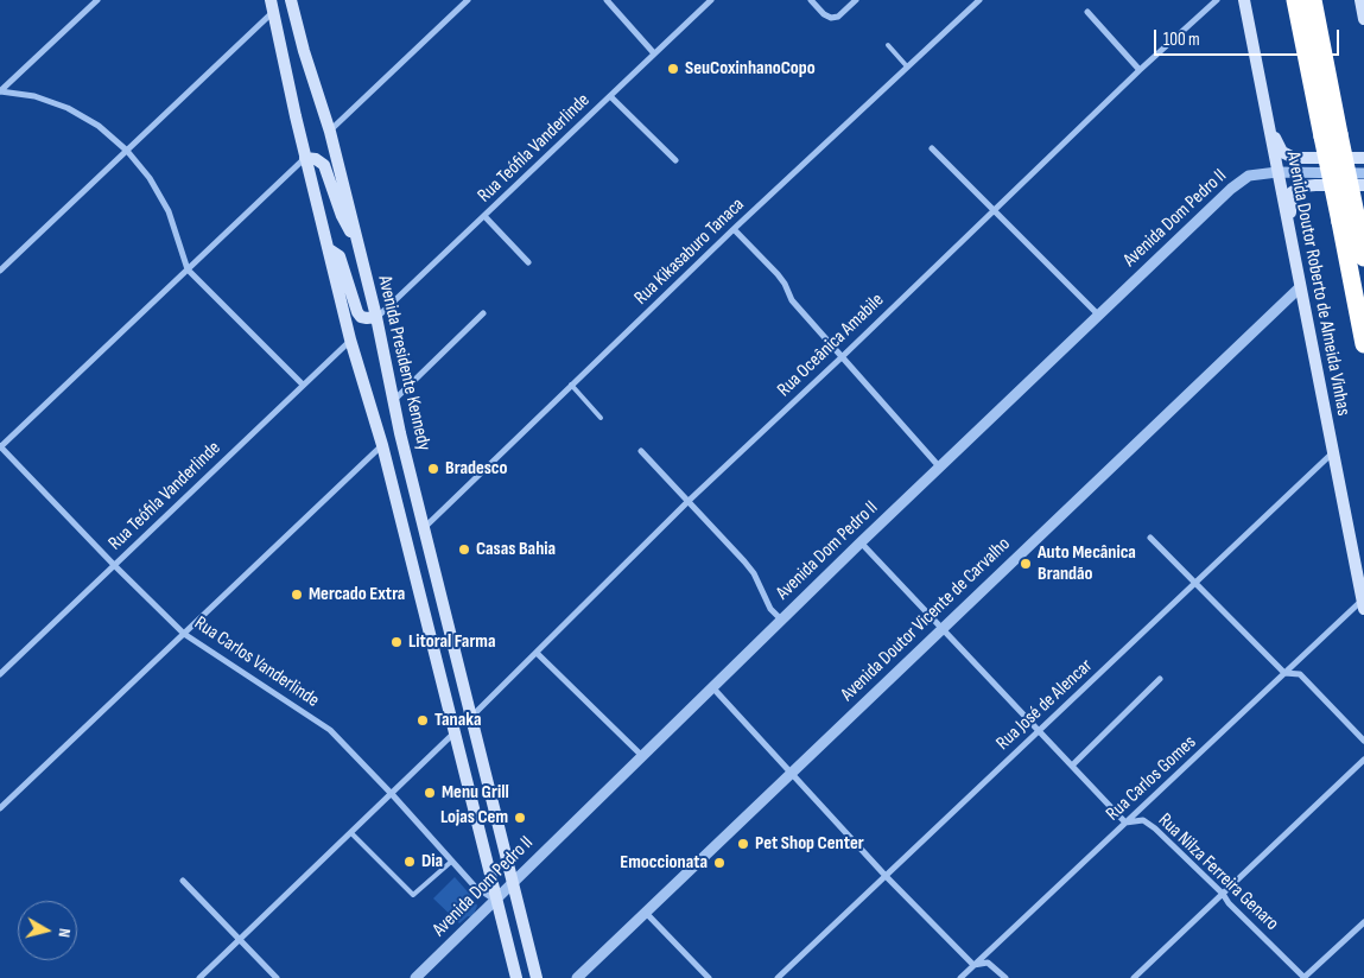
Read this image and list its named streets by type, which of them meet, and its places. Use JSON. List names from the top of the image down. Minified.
{"streets":{"main road":["Avenida Doutor Roberto de Almeida Vinhas","Avenida Presidente Kennedy"],"street":["Rua Teófila Vanderlinde","Avenida Dom Pedro II","Rua Kikasaburo Tanaca","Rua Oceânica Amabile","Avenida Doutor Vicente de Carvalho","Rua Carlos Vanderlinde","Rua José de Alencar","Rua Carlos Gomes","Rua Nilza Ferreira Genaro"]},"crossings":[["Rua Teófila Vanderlinde","Avenida Presidente Kennedy"],["Rua Teófila Vanderlinde","Rua Carlos Vanderlinde"],["Avenida Dom Pedro II","Avenida Doutor Roberto de Almeida Vinhas"],["Avenida Dom Pedro II","Avenida Presidente Kennedy"],["Avenida Dom Pedro II","Rua Carlos Vanderlinde"],["Avenida Dom Pedro II","Rua Nilza Ferreira Genaro"],["Rua Kikasaburo Tanaca","Avenida Presidente Kennedy"],["Avenida Doutor Roberto de Almeida Vinhas","Avenida Doutor Vicente de Carvalho"],["Avenida Doutor Roberto de Almeida Vinhas","Rua José de Alencar"],["Avenida Doutor Roberto de Almeida Vinhas","Rua Carlos Gomes"],["Rua Oceânica Amabile","Avenida Presidente Kennedy"],["Avenida Presidente Kennedy","Rua Carlos Vanderlinde"],["Avenida Doutor Vicente de Carvalho","Rua Nilza Ferreira Genaro"],["Rua José de Alencar","Rua Nilza Ferreira Genaro"],["Rua Carlos Gomes","Rua Nilza Ferreira Genaro"]],"places":["SeuCoxinhanoCopo","Bradesco","Casas Bahia","Auto Mecânica Brandão","Mercado Extra","Litoral Farma","Tanaka","Menu Grill","Lojas Cem","Pet Shop Center","Dia","Emoccionata"],"scale_bar":"100 m","north":"right"}
